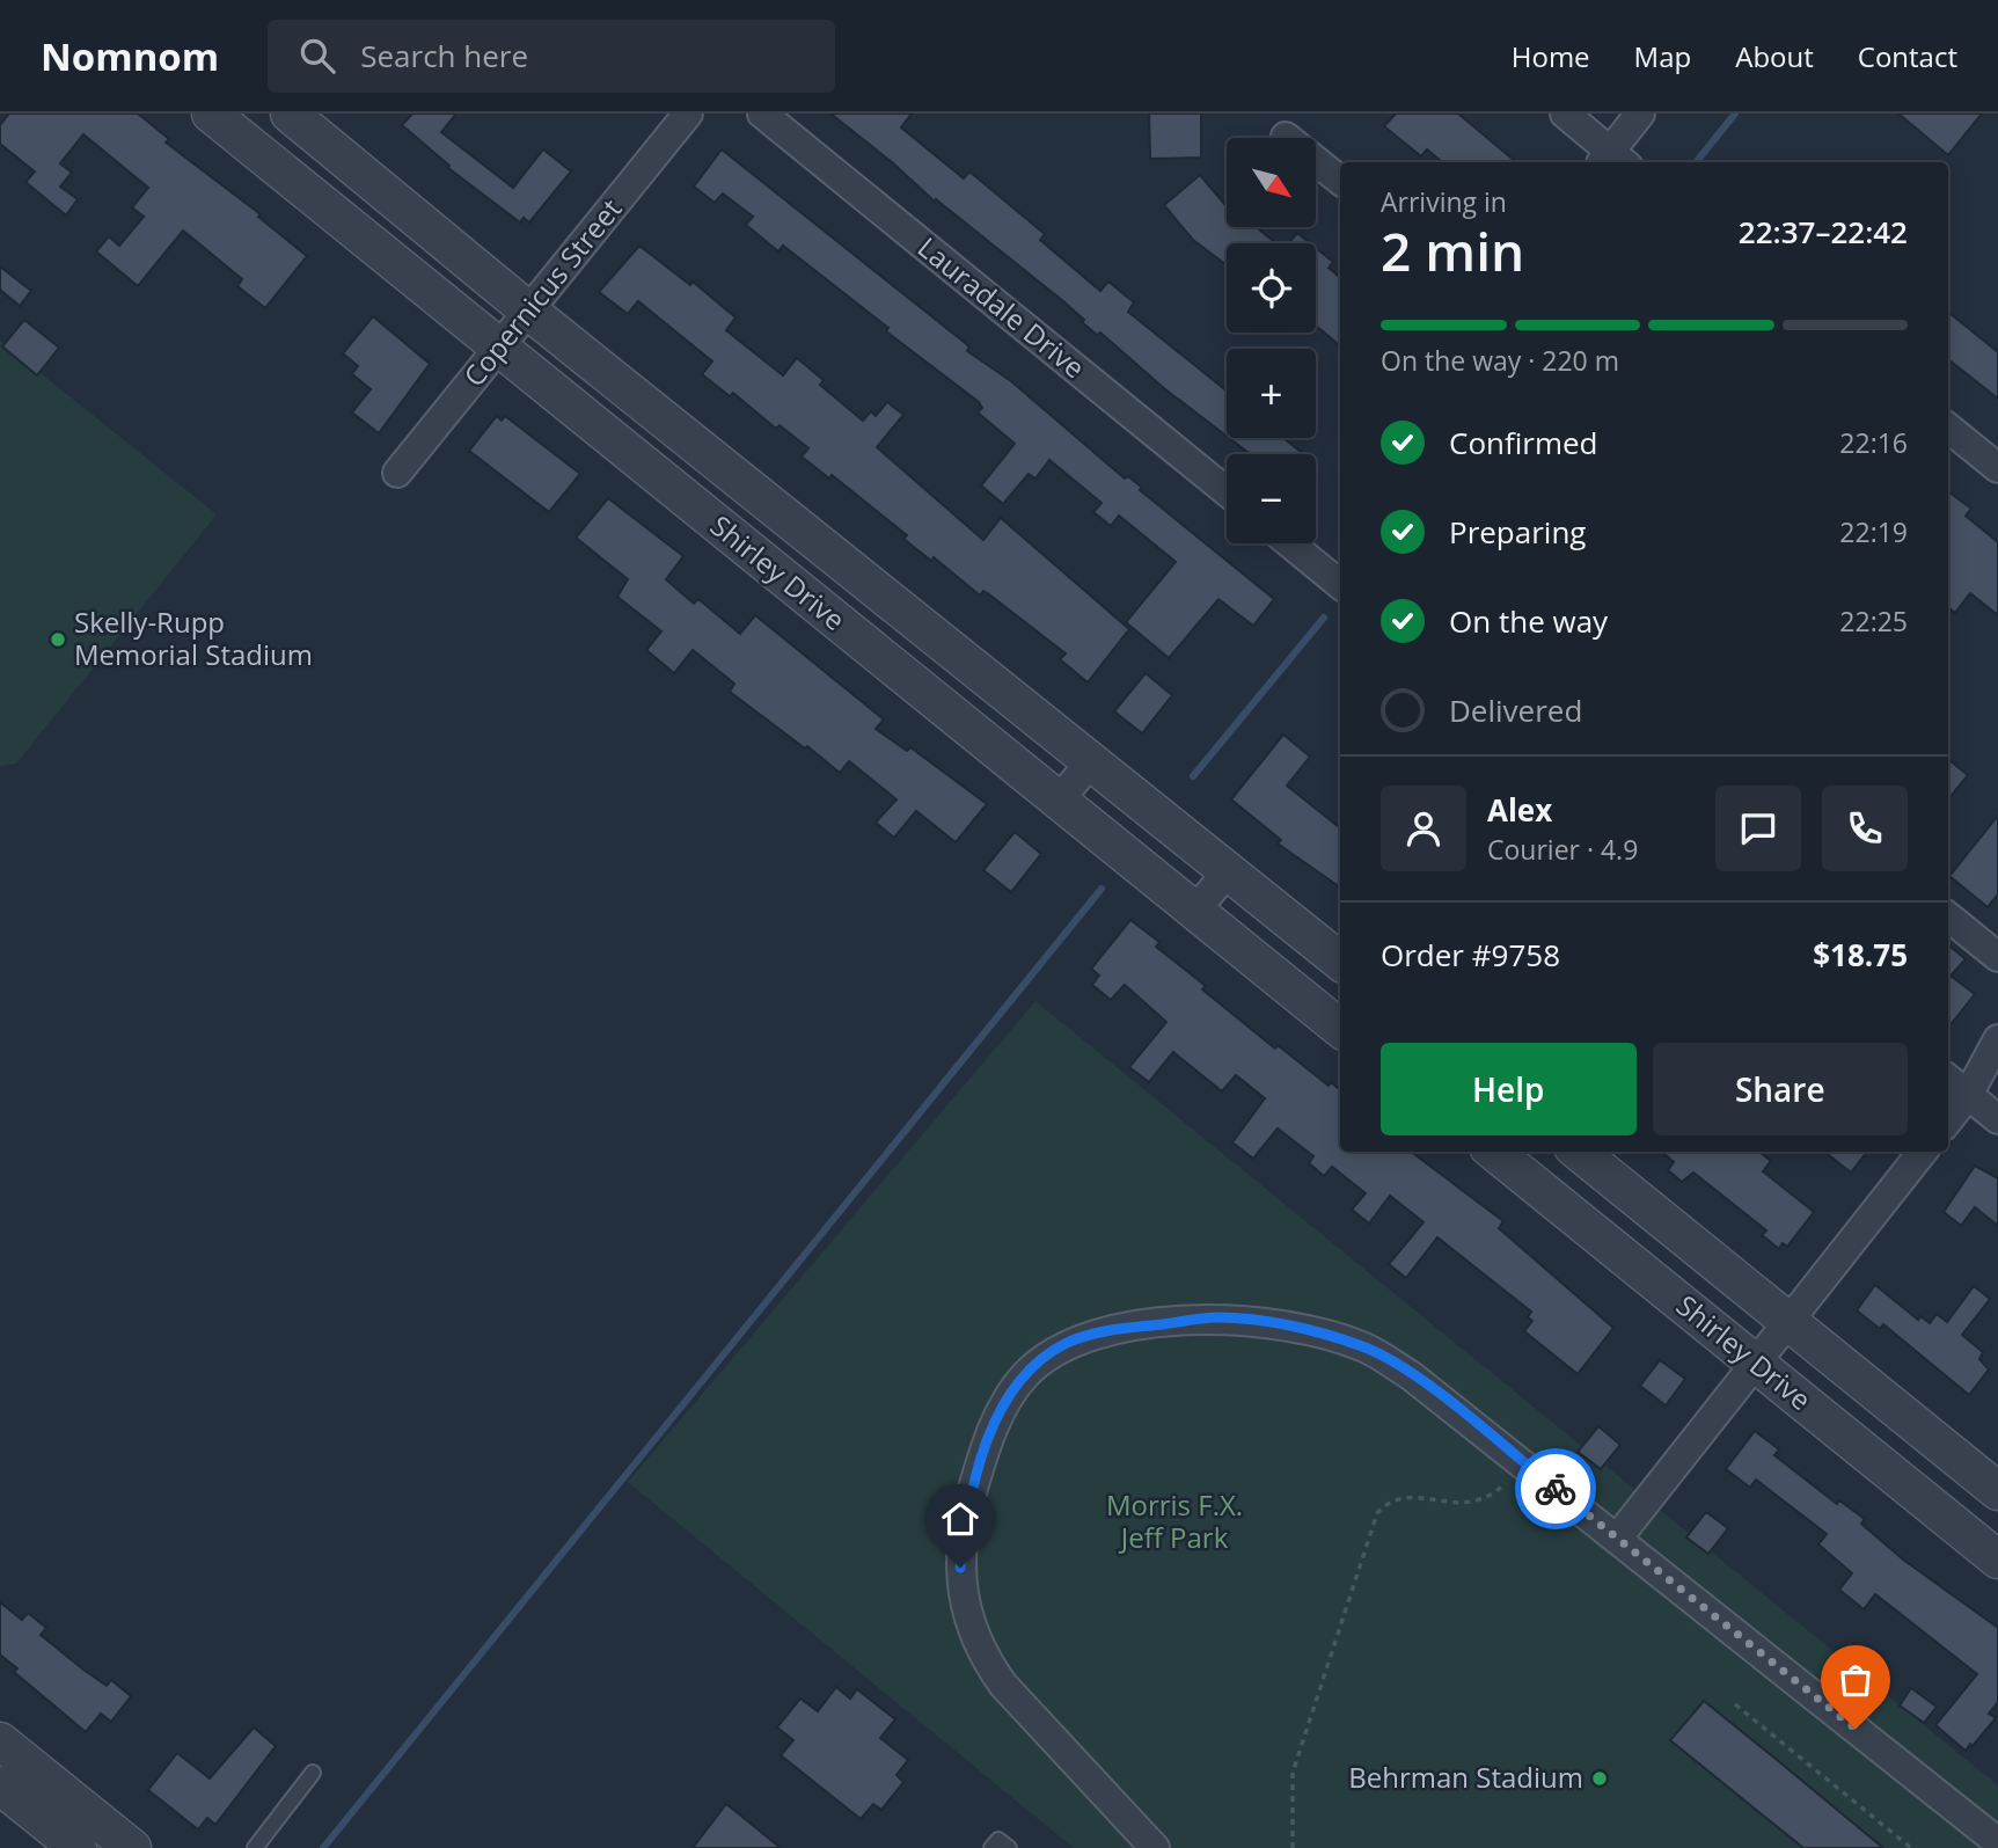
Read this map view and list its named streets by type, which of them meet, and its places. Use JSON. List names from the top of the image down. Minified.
{"streets":{"street":["Copernicus Street","Lauradale Drive","Shirley Drive"]},"crossings":[["Copernicus Street","Shirley Drive"]],"parks":["Morris F.X. Jeff Park"],"places":["Skelly-Rupp Memorial Stadium","Behrman Stadium"],"north":"bottom right","page":{"header":"Nomnom","search":"Search here","nav":["Home","Map","About","Contact"],"map_buttons":["+","−"],"heading":["2 min","Arriving in","22:37–22:42"],"panel":["Alex","Courier · 4.9","Order #9758","$18.75"],"bar":"On the way · 220 m","list":[["Confirmed","22:16"],["Preparing","22:19"],["On the way","22:25"],"Delivered"],"buttons":["Help","Share"]}}
